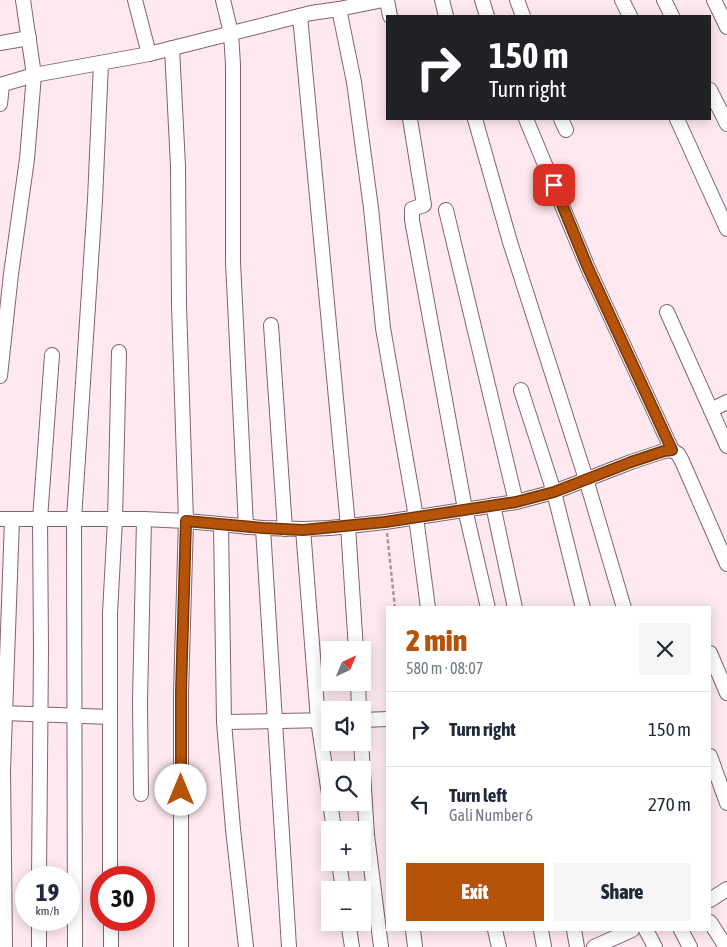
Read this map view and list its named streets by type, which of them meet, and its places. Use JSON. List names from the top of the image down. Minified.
{"north":"top right","page":{"turn":["150 m","Turn right"],"heading":["2 min","580 m · 08:07"],"map_buttons":["+","−"],"list":[{"name":"Turn right","value":"150 m"},{"name":"Turn left","note":"Gali Number 6","value":"270 m"}],"buttons":["Exit","Share"],"speed":"19 km/h","limit":"30"}}
